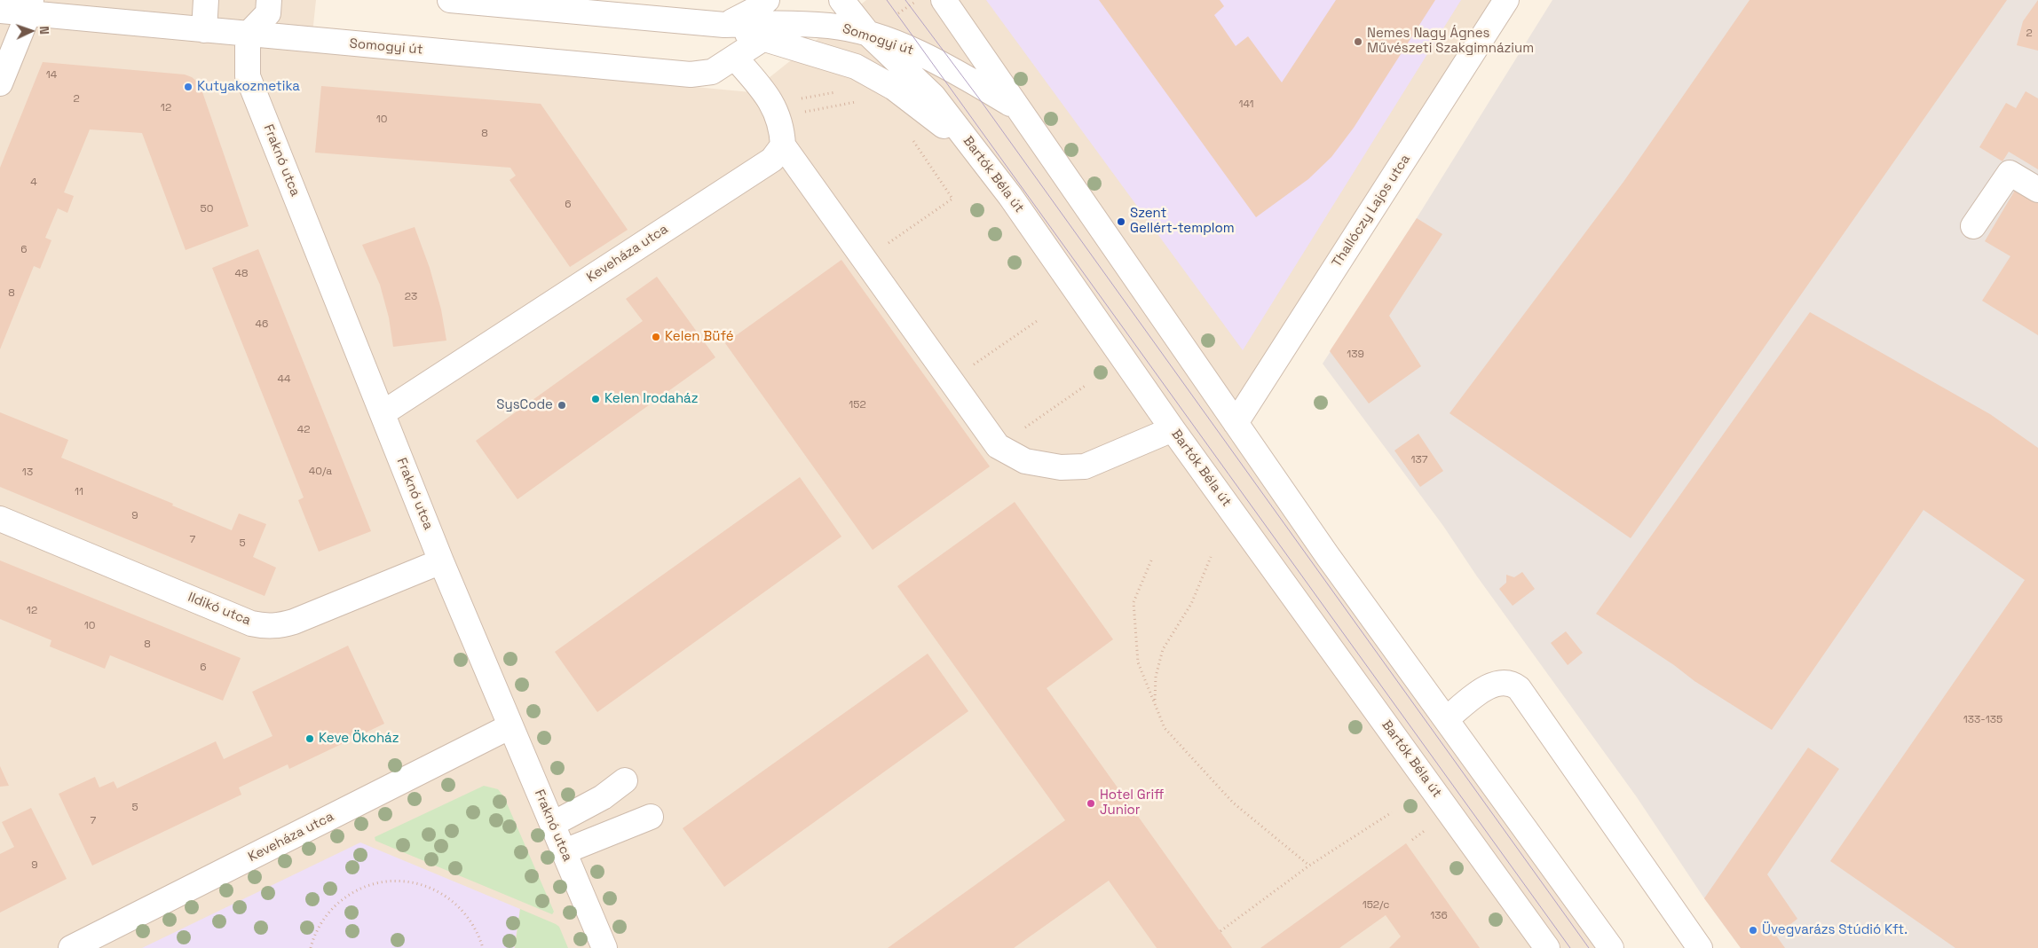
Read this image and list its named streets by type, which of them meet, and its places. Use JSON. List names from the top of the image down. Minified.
{"streets":{"street":["Somogyi út","Fraknó utca","Bartók Béla út","Thallóczy Lajos utca","Keveháza utca","Ildikó utca"]},"crossings":[["Somogyi út","Fraknó utca"],["Somogyi út","Bartók Béla út"],["Fraknó utca","Keveháza utca"],["Fraknó utca","Ildikó utca"]],"places":["Nemes Nagy Ágnes Művészeti Szakgimnázium","Kutyakozmetika","Szent Gellért-templom","Kelen Büfé","Kelen Irodaház","SysCode","Keve Ökoház","Hotel Griff Junior","Üvegvarázs Stúdió Kft."],"house_numbers":["2","14","2","141","12","10","8","4","6","50","6","48","8","23","46","139","44","152","42","137","40/a","13","11","9","7","5","12","10","8","6","133-135","5","7","9","152/c","136"],"north":"right"}
